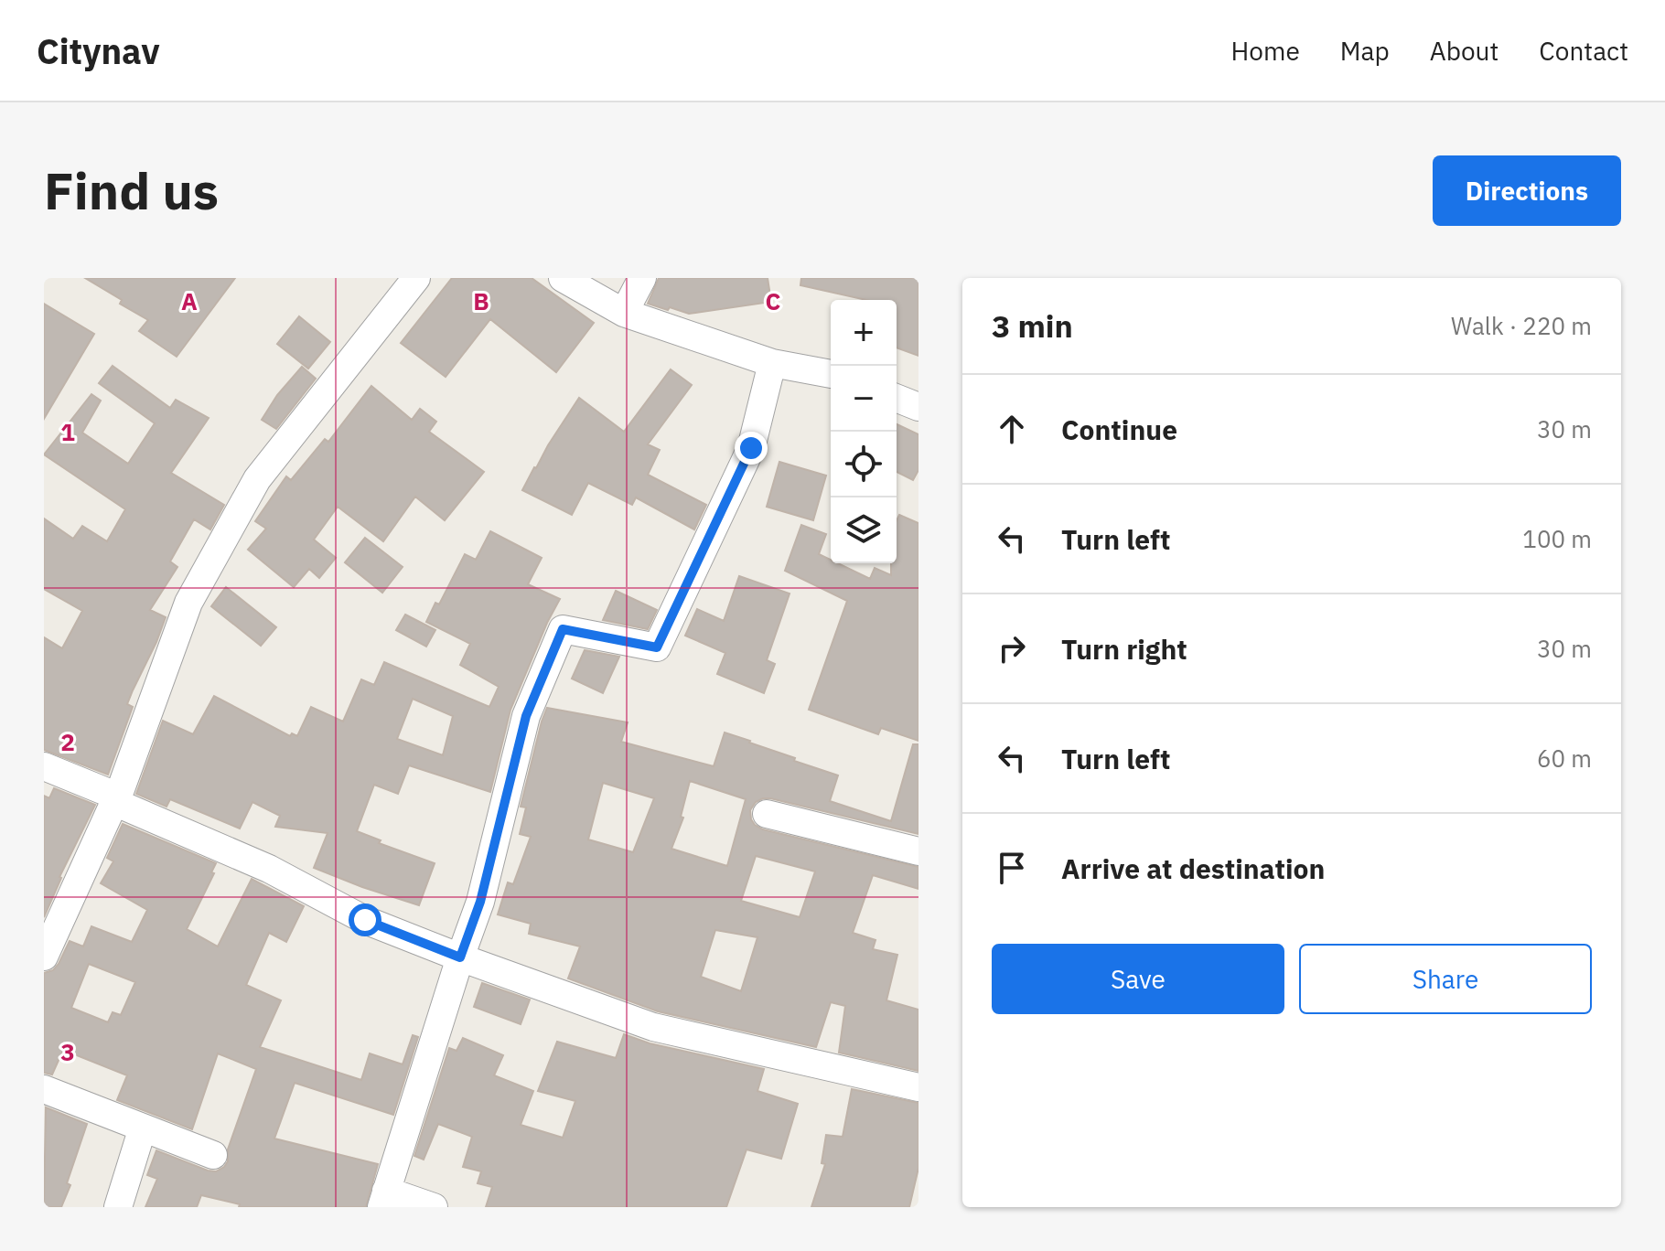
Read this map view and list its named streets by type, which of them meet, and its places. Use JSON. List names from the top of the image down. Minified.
{"page":{"header":"Citynav","nav":["Home","Map","About","Contact"],"buttons":["Directions",["Save","Share"]],"title":"Find us","heading":["3 min","Walk · 220 m"],"map_buttons":["+","−"],"list":[["Continue","30 m"],["Turn left","100 m"],["Turn right","30 m"],["Turn left","60 m"],"Arrive at destination"]},"grid":{"columns":["A","B","C"],"rows":["1","2","3"]}}
